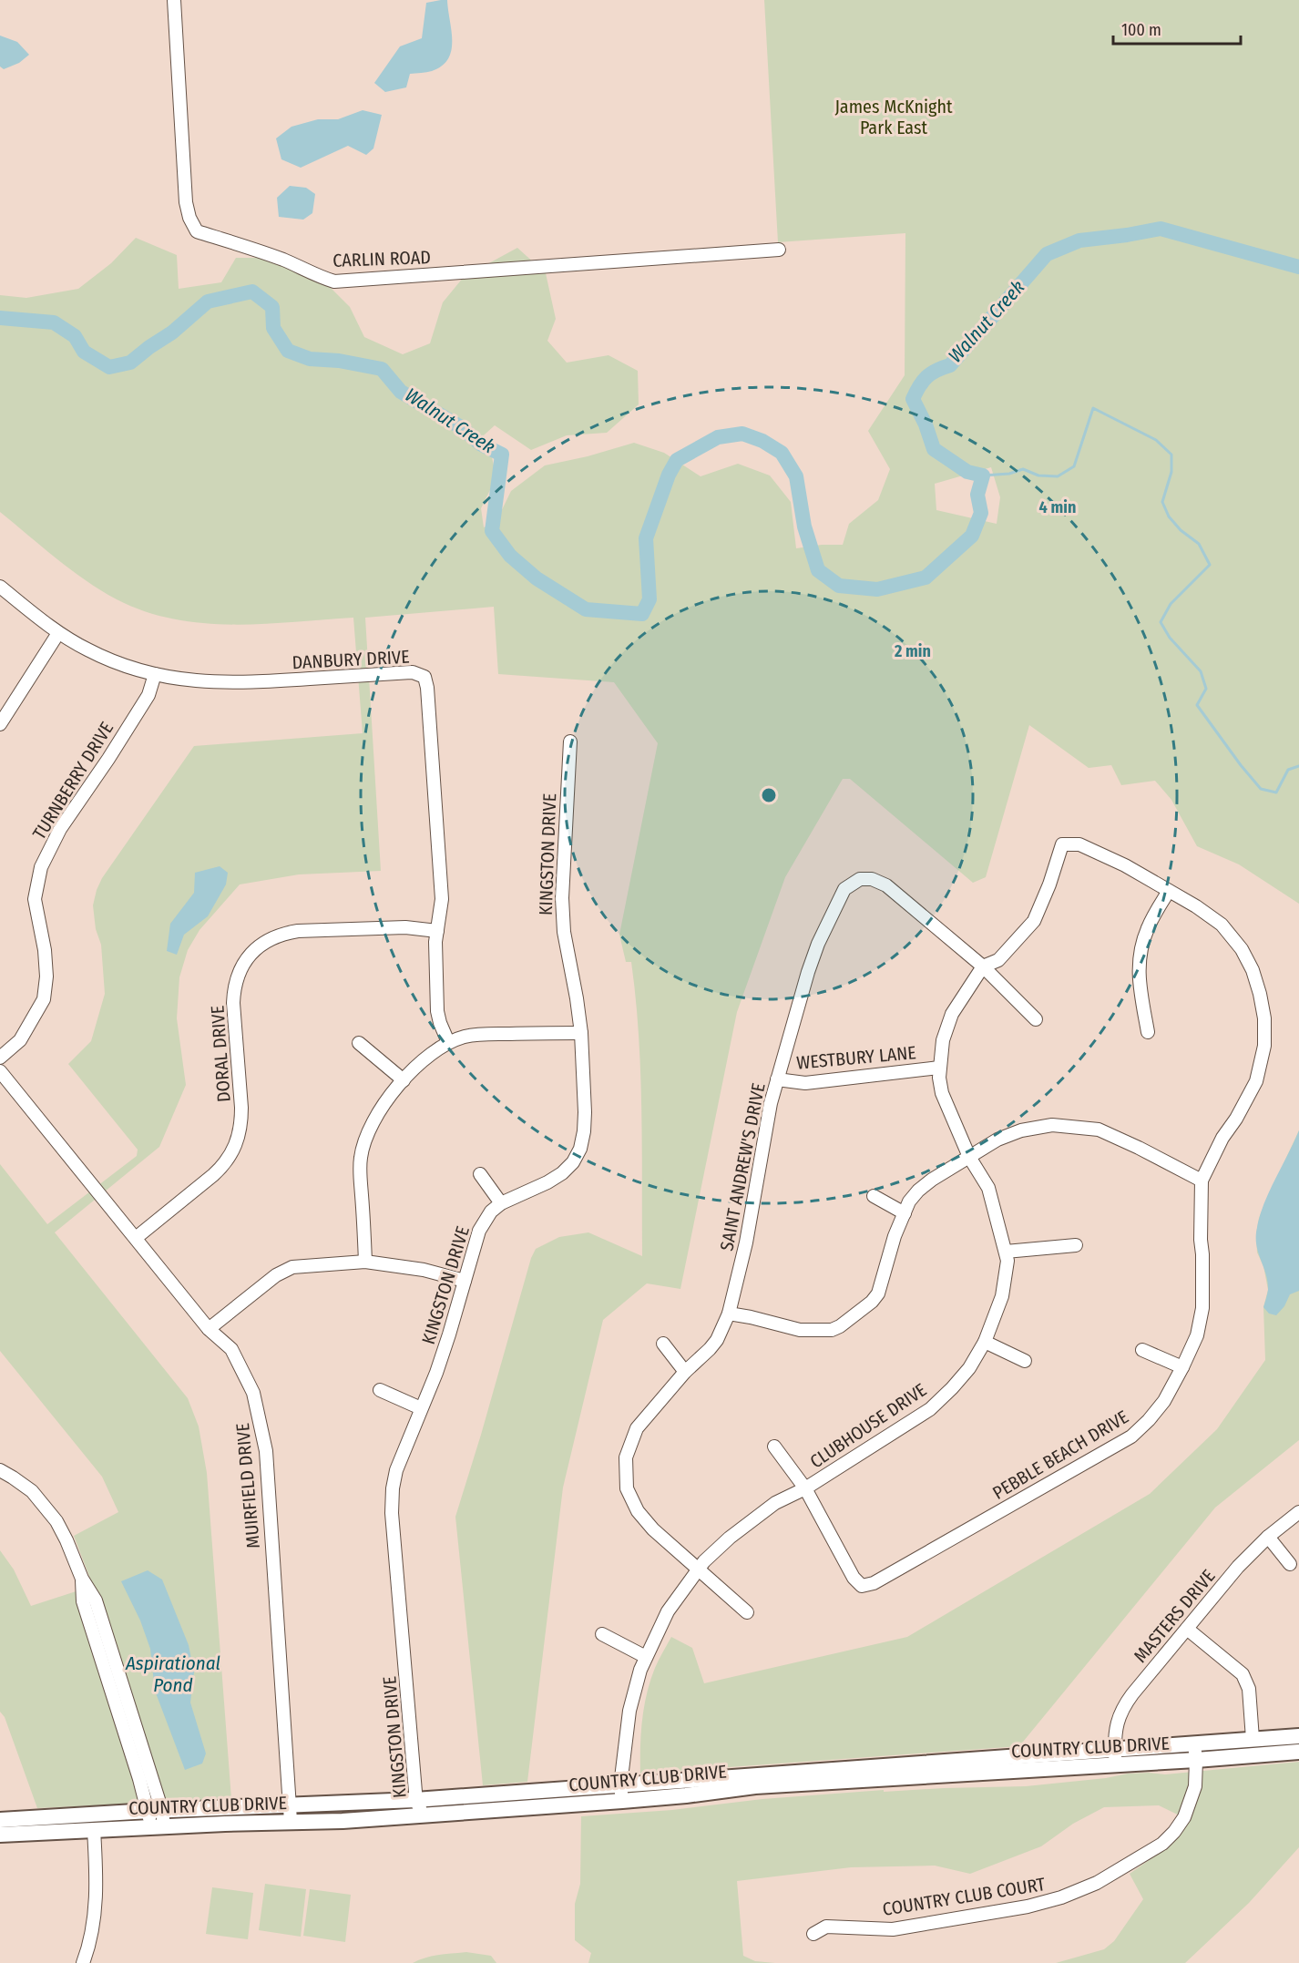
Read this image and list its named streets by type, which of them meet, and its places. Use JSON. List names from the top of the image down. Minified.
{"streets":{"main road":["COUNTRY CLUB DRIVE"],"street":["CARLIN ROAD","DANBURY DRIVE","TURNBERRY DRIVE","KINGSTON DRIVE","DORAL DRIVE","WESTBURY LANE","SAINT ANDREW'S DRIVE","CLUBHOUSE DRIVE","PEBBLE BEACH DRIVE","MUIRFIELD DRIVE","MASTERS DRIVE","COUNTRY CLUB COURT"]},"crossings":[["DANBURY DRIVE","TURNBERRY DRIVE"],["DANBURY DRIVE","DORAL DRIVE"],["KINGSTON DRIVE","COUNTRY CLUB DRIVE"],["DORAL DRIVE","MUIRFIELD DRIVE"],["WESTBURY LANE","SAINT ANDREW'S DRIVE"],["WESTBURY LANE","CLUBHOUSE DRIVE"],["SAINT ANDREW'S DRIVE","CLUBHOUSE DRIVE"],["CLUBHOUSE DRIVE","PEBBLE BEACH DRIVE"],["CLUBHOUSE DRIVE","COUNTRY CLUB DRIVE"],["MUIRFIELD DRIVE","COUNTRY CLUB DRIVE"],["MASTERS DRIVE","COUNTRY CLUB DRIVE"],["COUNTRY CLUB DRIVE","COUNTRY CLUB COURT"]],"water":["Walnut Creek","Aspirational Pond"],"parks":["James McKnight Park East"],"scale_bar":"100 m","rings":["4 min","2 min"]}
